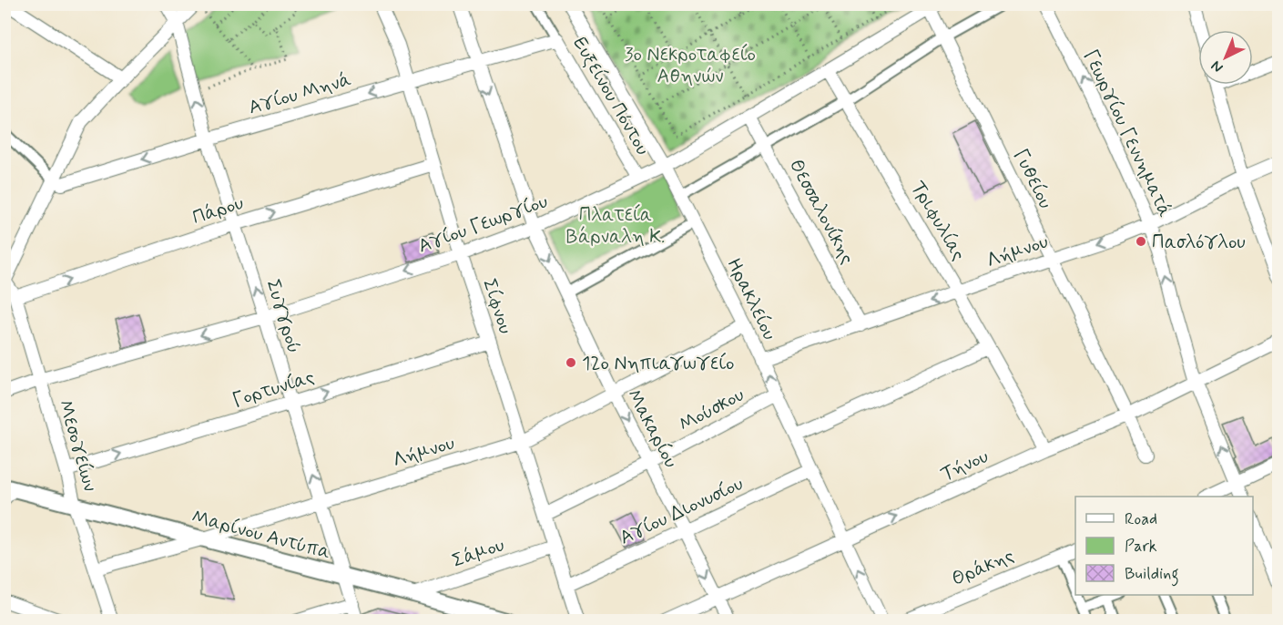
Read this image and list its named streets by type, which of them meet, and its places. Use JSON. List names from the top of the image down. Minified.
{"streets":{"street":["Αγίου Μηνά","Ευξείνου Πόντου","Γεωργίου Γεννηματά","Γυθείου","Πάρου","Θεσσαλονίκης","Τριφυλίας","Αγίου Γεωργίου","Λήμνου","Ηρακλείου","Σίφνου","Συγγρού","Γορτυνίας","Μούσκου","Μακαρίου","Μεσογείων","Τήνου","Αγίου Διονυσίου","Μαρίνου Αντύπα","Σάμου","Θράκης"]},"crossings":[["Αγίου Μηνά","Ευξείνου Πόντου"],["Αγίου Μηνά","Σίφνου"],["Αγίου Μηνά","Συγγρού"],["Αγίου Μηνά","Μακαρίου"],["Ευξείνου Πόντου","Αγίου Γεωργίου"],["Γεωργίου Γεννηματά","Λήμνου"],["Γεωργίου Γεννηματά","Τήνου"],["Γυθείου","Αγίου Γεωργίου"],["Γυθείου","Λήμνου"],["Γυθείου","Τήνου"],["Πάρου","Σίφνου"],["Πάρου","Συγγρού"],["Πάρου","Μεσογείων"],["Θεσσαλονίκης","Αγίου Γεωργίου"],["Θεσσαλονίκης","Λήμνου"],["Τριφυλίας","Αγίου Γεωργίου"],["Τριφυλίας","Λήμνου"],["Τριφυλίας","Τήνου"],["Αγίου Γεωργίου","Ηρακλείου"],["Αγίου Γεωργίου","Σίφνου"],["Αγίου Γεωργίου","Συγγρού"],["Αγίου Γεωργίου","Μακαρίου"],["Αγίου Γεωργίου","Μεσογείων"],["Λήμνου","Ηρακλείου"],["Λήμνου","Σίφνου"],["Λήμνου","Συγγρού"],["Λήμνου","Μακαρίου"],["Λήμνου","Μεσογείων"],["Λήμνου","Μαρίνου Αντύπα"],["Ηρακλείου","Μούσκου"],["Ηρακλείου","Τήνου"],["Ηρακλείου","Αγίου Διονυσίου"],["Σίφνου","Γορτυνίας"],["Σίφνου","Μούσκου"],["Σίφνου","Αγίου Διονυσίου"],["Σίφνου","Σάμου"],["Συγγρού","Γορτυνίας"],["Συγγρού","Μαρίνου Αντύπα"],["Γορτυνίας","Μεσογείων"],["Μούσκου","Μακαρίου"],["Μακαρίου","Τήνου"],["Μακαρίου","Αγίου Διονυσίου"],["Μεσογείων","Μαρίνου Αντύπα"],["Μαρίνου Αντύπα","Σάμου"]],"one_way":["Αγίου Μηνά","Γεωργίου Γεννηματά","Πάρου","Αγίου Γεωργίου","Συγγρού","Γορτυνίας","Μακαρίου"],"parks":["3ο Νεκροταφείο Αθηνών","Πλατεία Βάρναλη Κ."],"places":["Πασλόγλου","12ο Νηπιαγωγείο"],"legend":["Road","Park","Building"],"north":"bottom left"}
